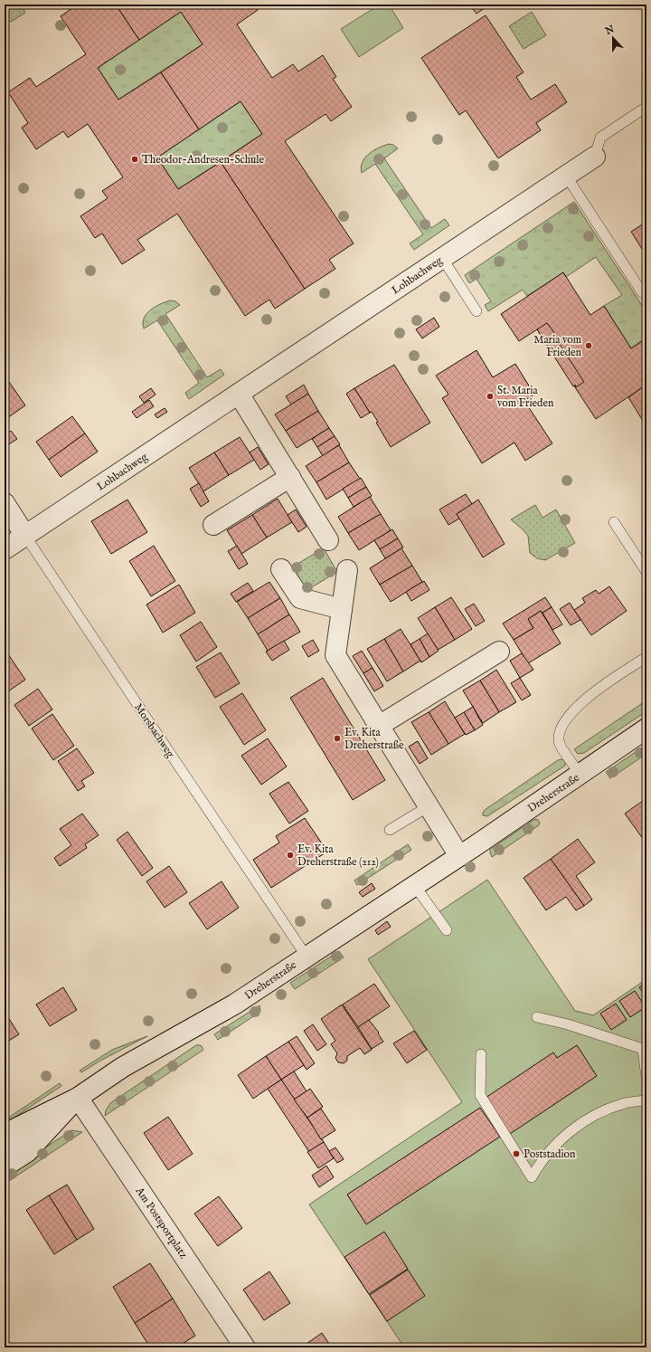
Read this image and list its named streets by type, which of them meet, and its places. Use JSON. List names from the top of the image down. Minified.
{"streets":{"street":["Lohbachweg","Morsbachweg","Dreherstraße","Am Postsportplatz"]},"crossings":[["Lohbachweg","Morsbachweg"],["Morsbachweg","Dreherstraße"],["Dreherstraße","Am Postsportplatz"]],"places":["Theodor-Andresen-Schule","Maria vom Frieden","St. Maria vom Frieden","Ev. Kita Dreherstraße","Ev. Kita Dreherstraße (212)","Poststadion"],"north":"top"}
